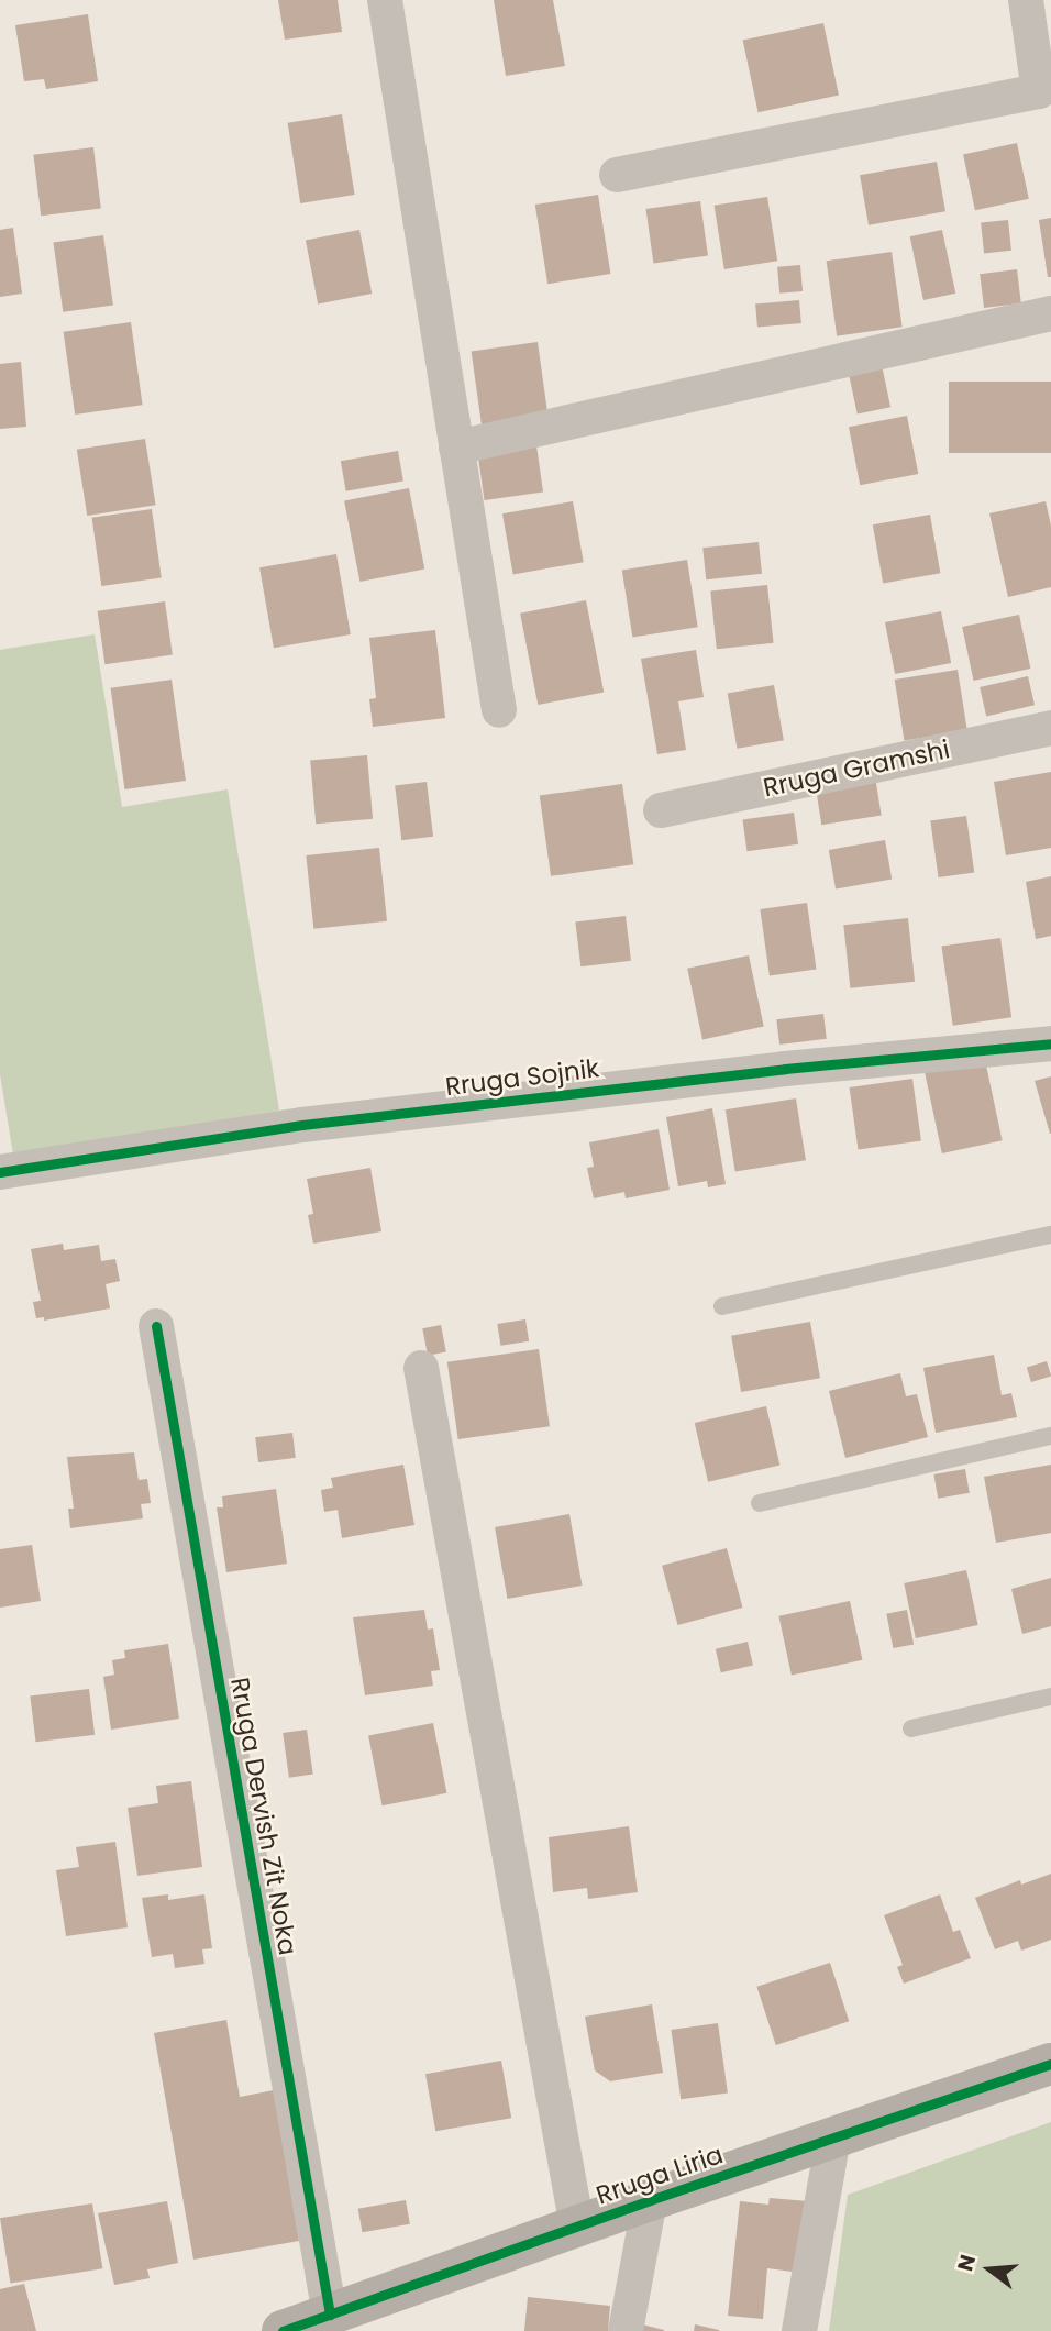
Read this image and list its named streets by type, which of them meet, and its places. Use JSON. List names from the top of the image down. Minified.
{"streets":{"main road":["Rruga Liria"],"street":["Rruga Gramshi","Rruga Sojnik","Rruga Dervish Zit Noka"]},"crossings":[["Rruga Dervish Zit Noka","Rruga Liria"]],"north":"left"}
